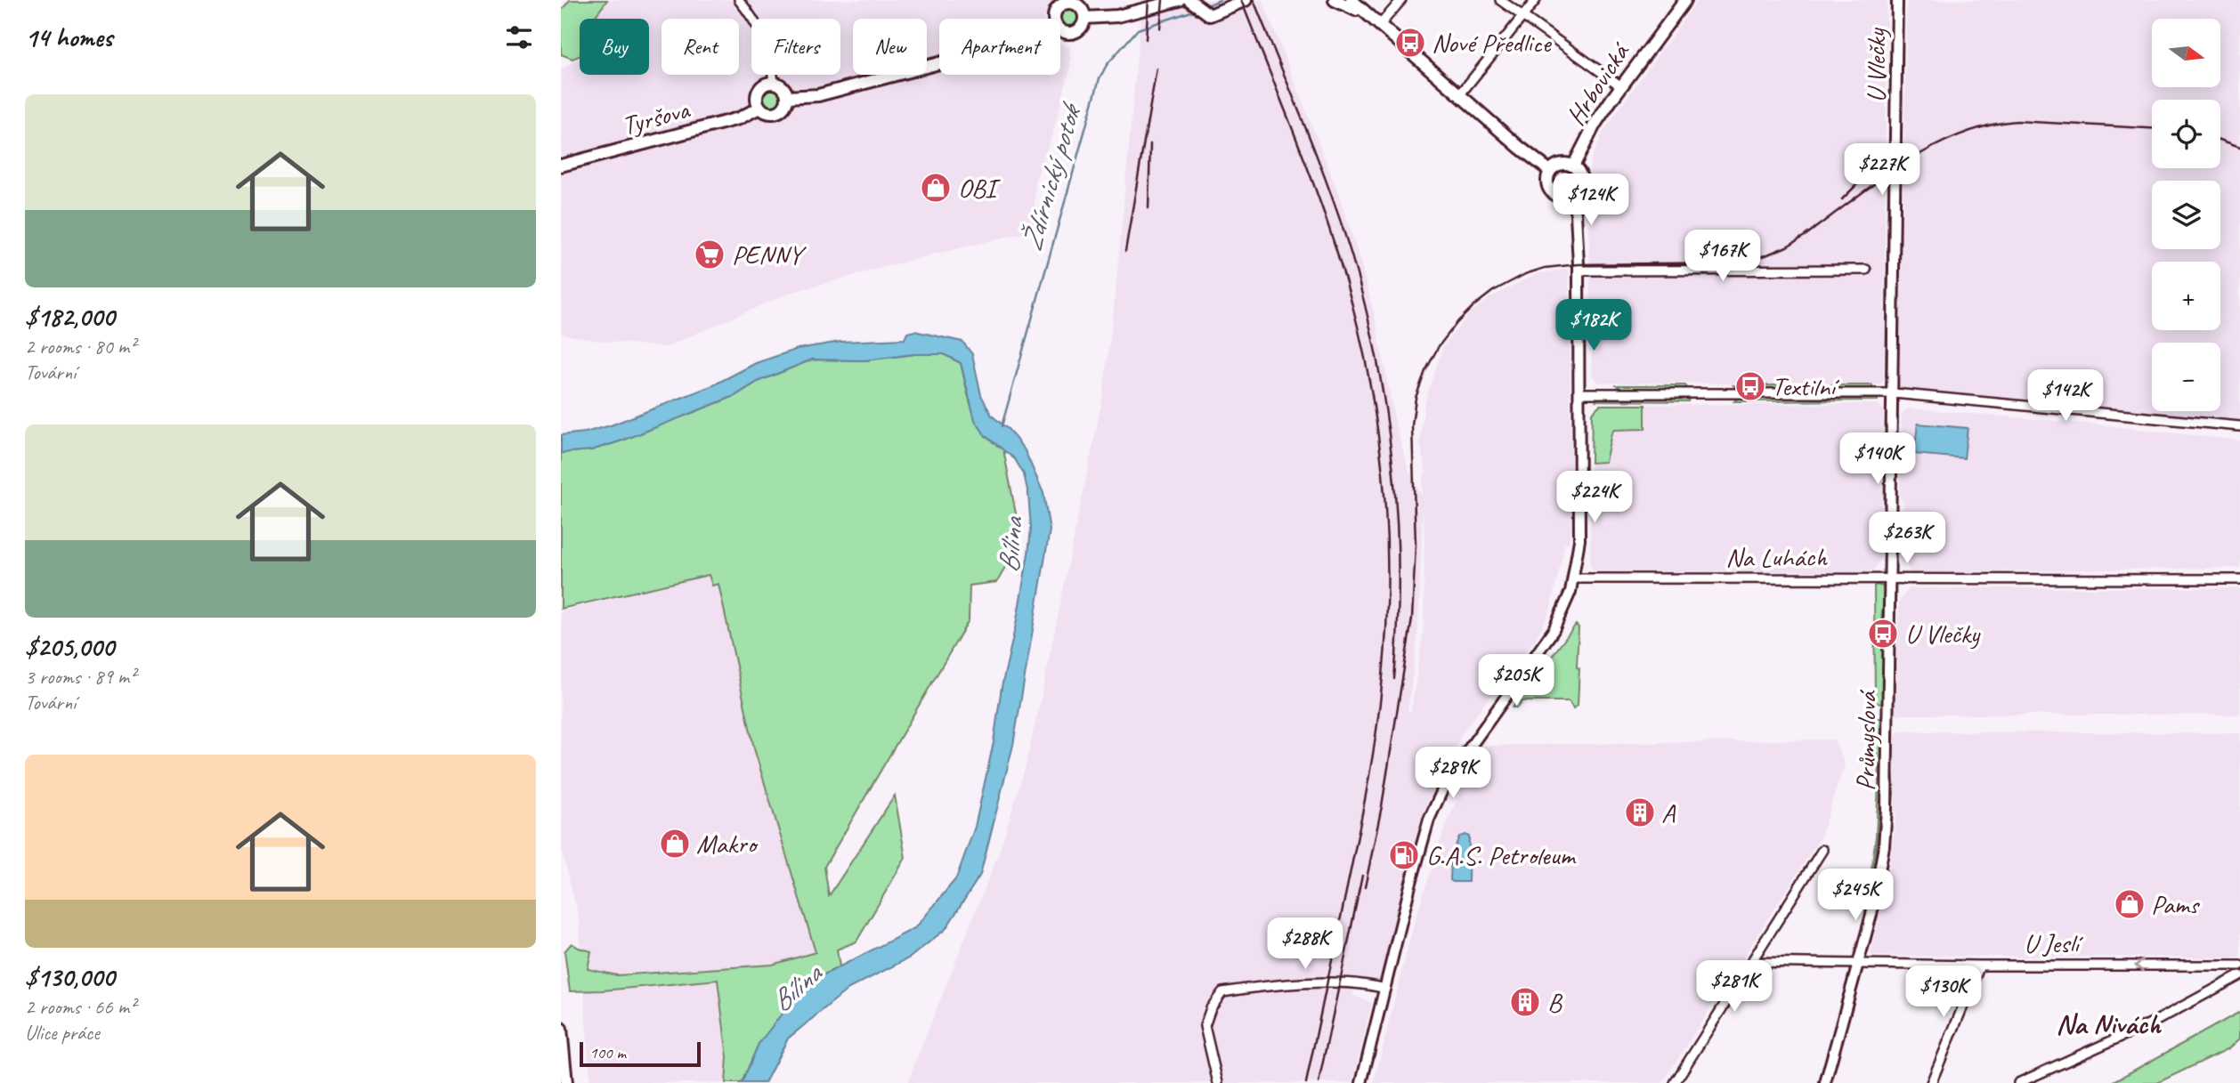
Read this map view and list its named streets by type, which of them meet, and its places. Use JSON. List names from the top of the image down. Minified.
{"streets":{"main road":["Hrbovická","Tyršova"],"street":["U Vlečky","Na Luhách","Průmyslová","U Jeslí"]},"crossings":[["U Vlečky","Průmyslová"],["Na Luhách","Průmyslová"],["Průmyslová","U Jeslí"]],"one_way":["U Jeslí"],"districts":["Na Nivách"],"water":["Ždírnický potok","Bílina"],"places":{"bus stop":["Nové Předlice","Textilní","U Vlečky"],"shop":["OBI","Makro","Pams"],"supermarket":["PENNY"],"building":["A","B"],"fuel station":["G.A.S. Petroleum"]},"scale_bar":"100 m","north":"right","page":{"heading":"14 homes","map_buttons":["+","−"],"chip":["Buy","Rent","Filters","New","Apartment"],"list":[{"name":"$182,000","note":"2 rooms · 80 m² · Tovární"},{"name":"$205,000","note":"3 rooms · 89 m² · Tovární"},{"name":"$130,000","note":"2 rooms · 66 m² · Ulice práce"}],"price":["$227K","$124K","$167K","$182K","$142K","$140K","$224K","$263K","$205K","$289K","$245K","$288K","$281K","$130K"],"scale":"100 m"}}
